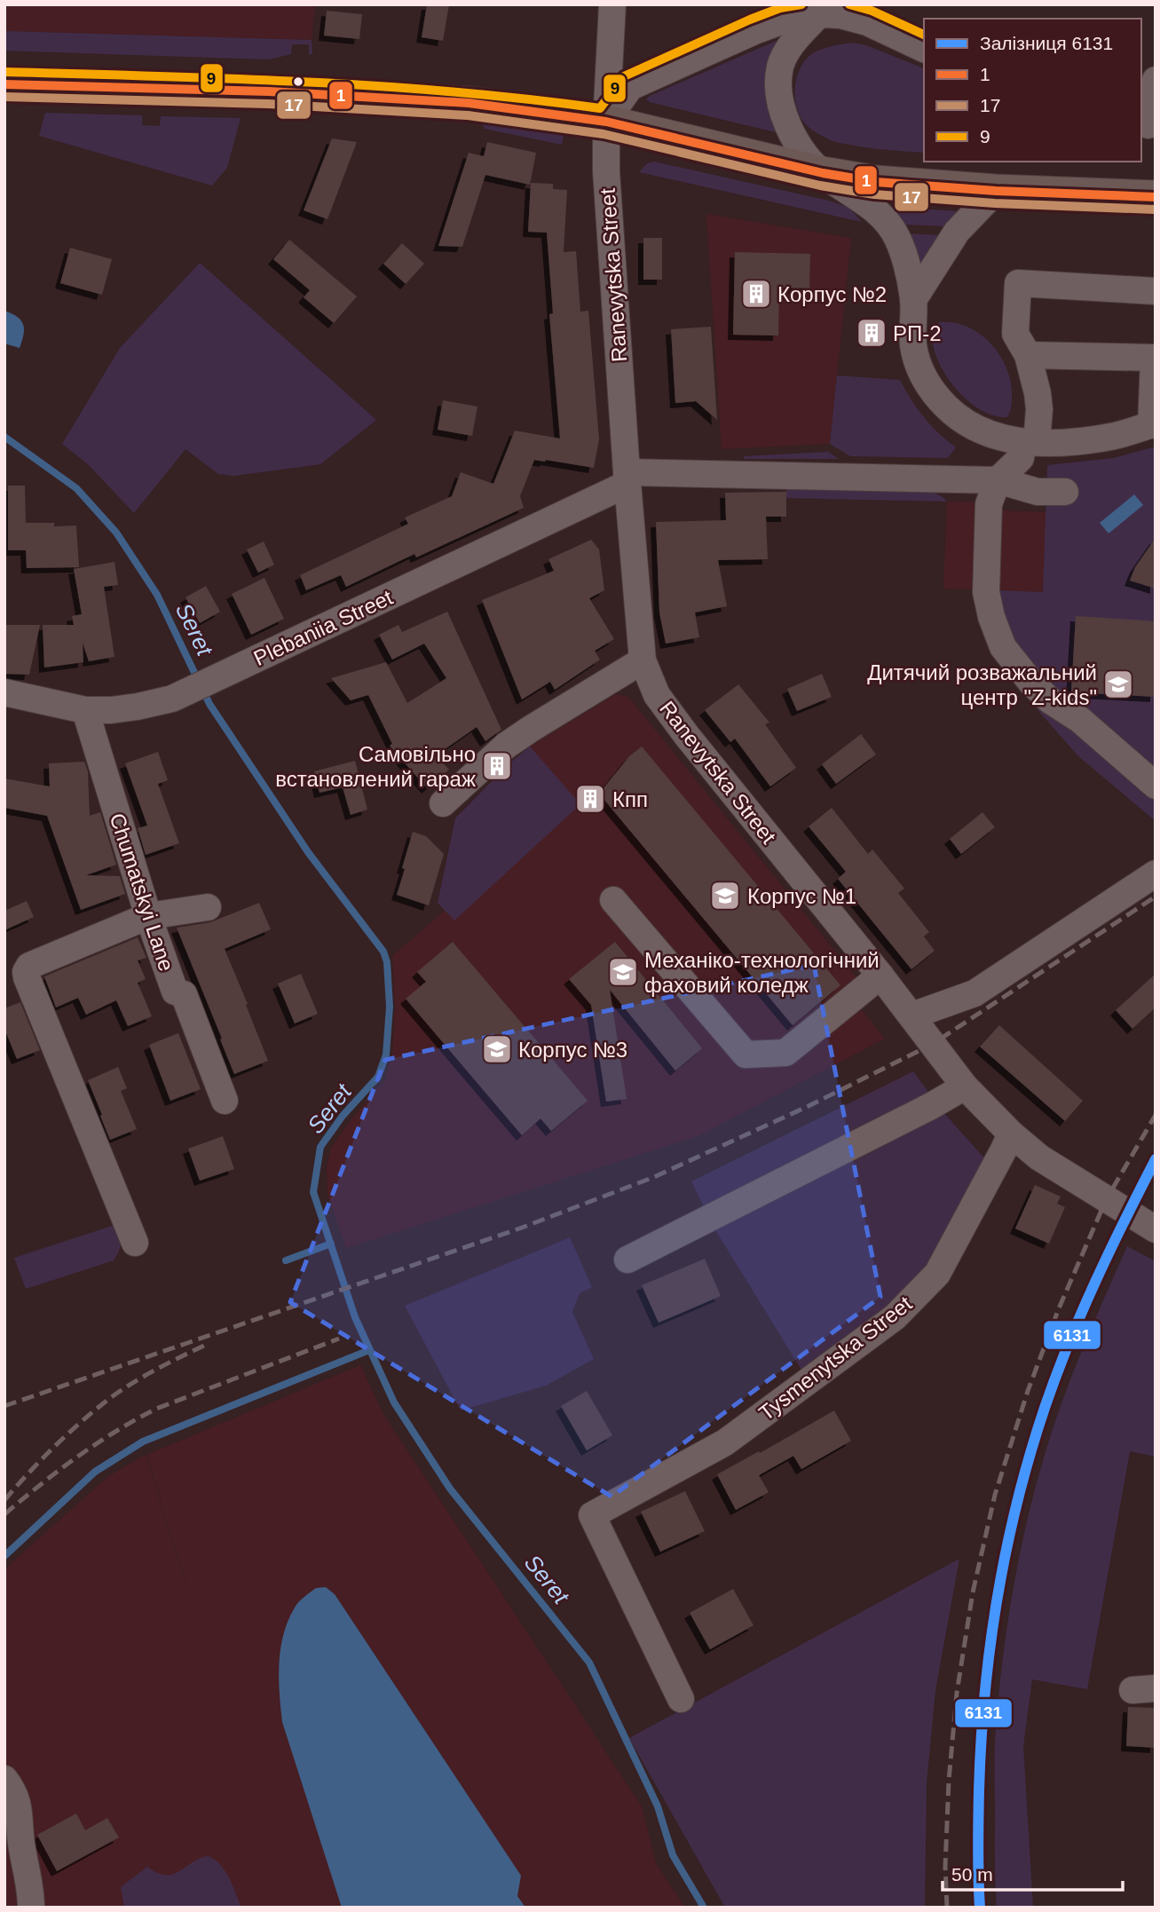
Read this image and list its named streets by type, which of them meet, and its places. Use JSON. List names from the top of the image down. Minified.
{"streets":{"street":["Ranevytska Street","Plebaniia Street","Chumatskyi Lane","Tysmenytska Street"]},"crossings":[["Ranevytska Street","Plebaniia Street"],["Ranevytska Street","Tysmenytska Street"],["Plebaniia Street","Chumatskyi Lane"]],"water":["Seret"],"places":{"building":["Корпус №2","РП-2","Самовільно встановлений гараж","Кпп"],"school or university":["Дитячий розважальний центр \"Z-kids\"","Корпус №1","Механіко-технологічний фаховий коледж","Корпус №3"]},"lines":["transit line 9","transit line 1","transit line 17","rail line 6131"],"legend":["Залізниця 6131","1","17","9"],"scale_bar":"50 m"}
